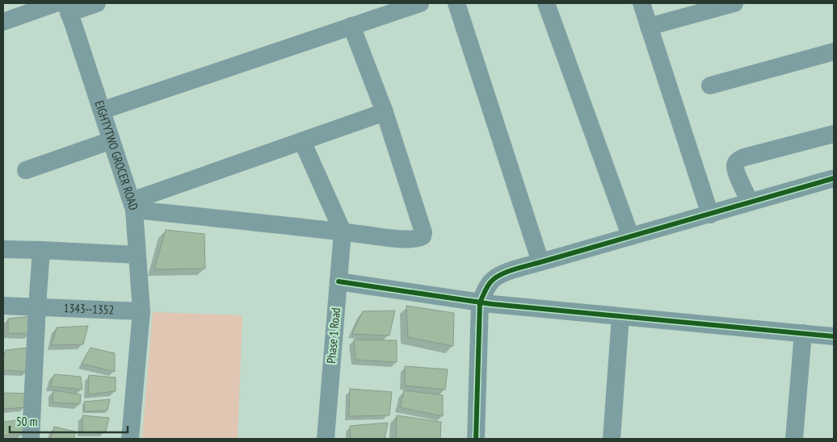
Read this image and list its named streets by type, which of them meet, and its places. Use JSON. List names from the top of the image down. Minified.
{"streets":{"street":["EIGHTYTWO GROCER ROAD","1343--1352","Phase 1 Road"]},"crossings":[["EIGHTYTWO GROCER ROAD","1343--1352"]],"scale_bar":"50 m"}
